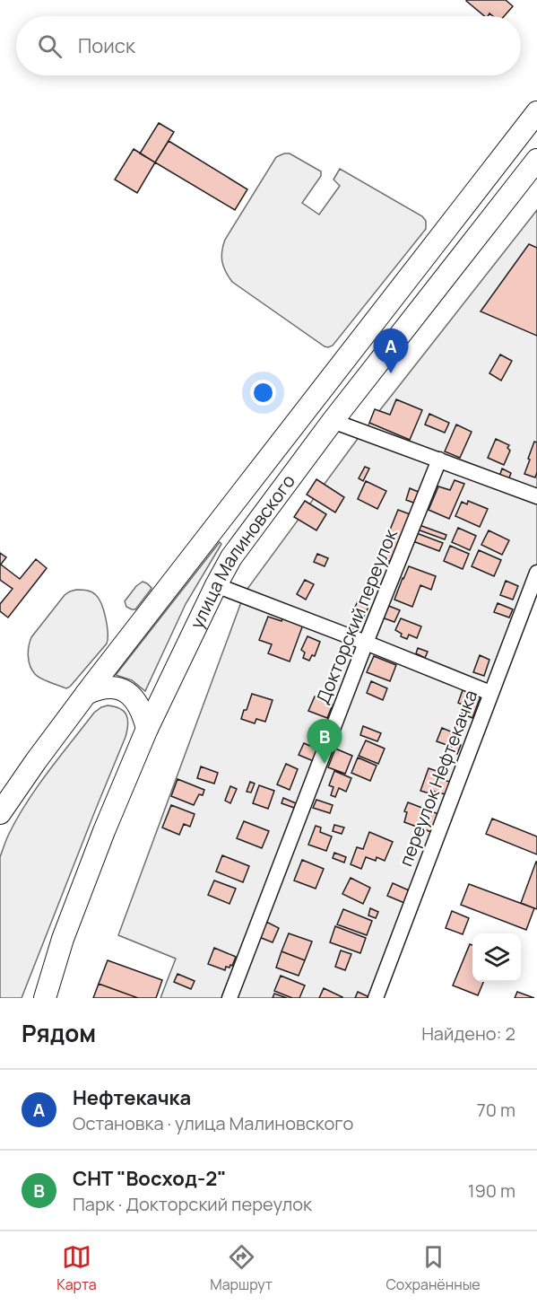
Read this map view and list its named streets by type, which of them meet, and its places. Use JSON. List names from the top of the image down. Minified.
{"streets":{"highway":["улица Малиновского"],"street":["Докторский переулок","переулок Нефтекачка"]},"page":{"search":"Поиск","pins":["A","B"],"heading":["Рядом","Найдено: 2"],"list":[{"mark":"A","name":"Нефтекачка","note":"Остановка · улица Малиновского","value":"70 m"},{"mark":"B","name":"СНТ \"Восход-2\"","note":"Парк · Докторский переулок","value":"190 m"}],"nav":["Карта","Маршрут","Сохранённые"]}}
